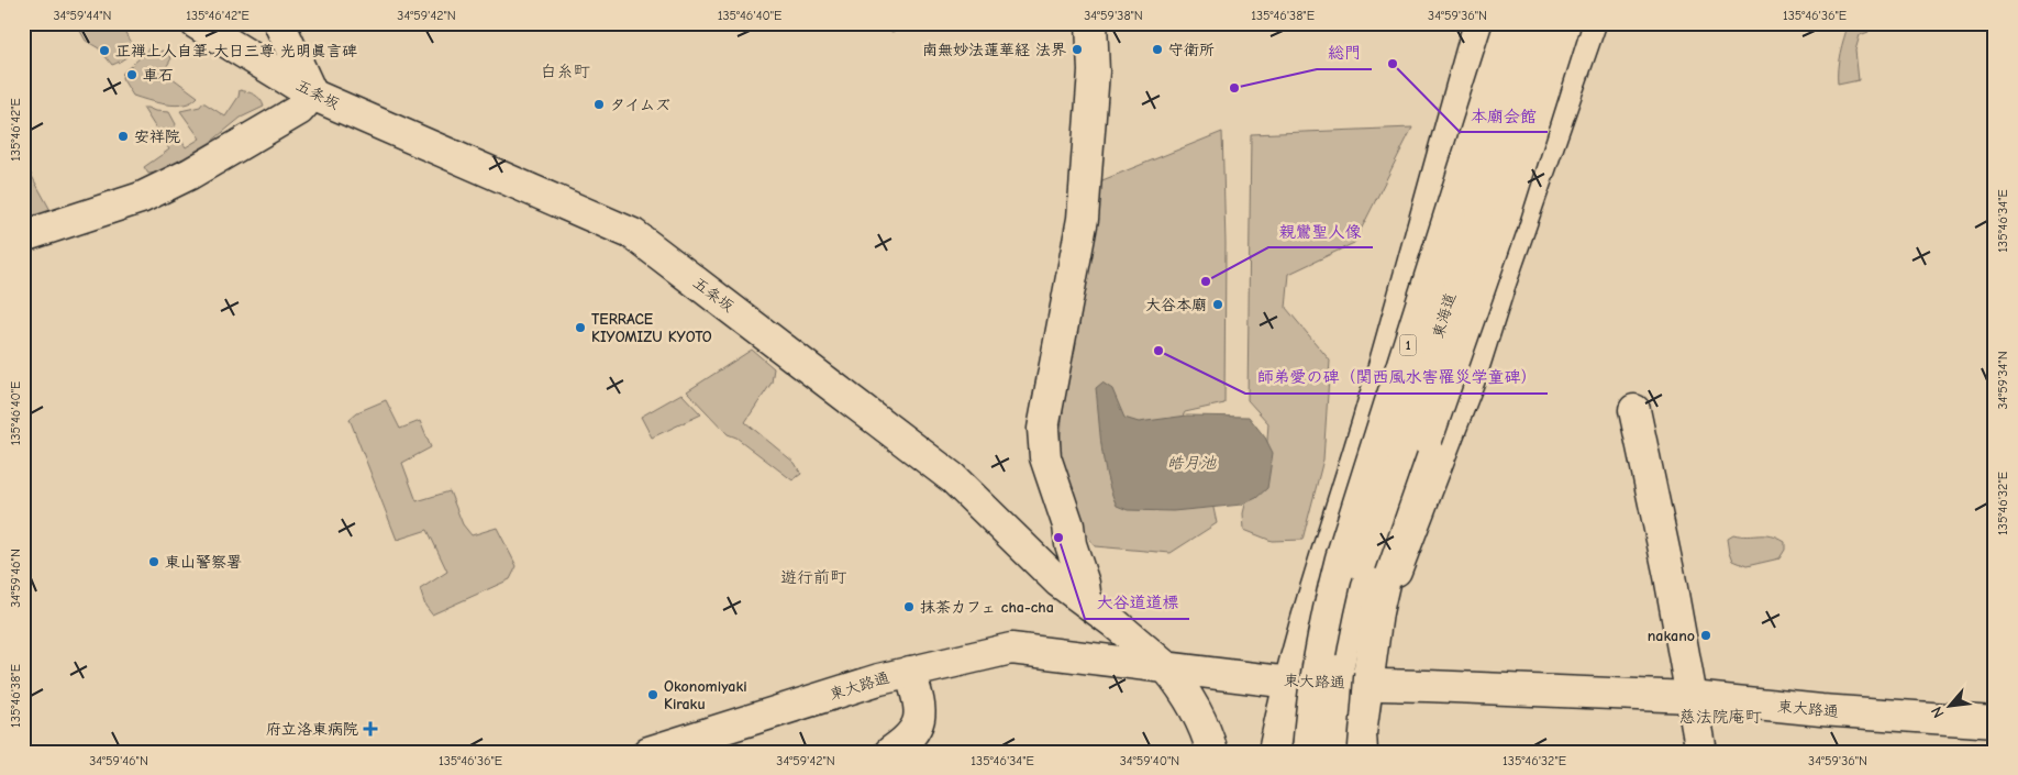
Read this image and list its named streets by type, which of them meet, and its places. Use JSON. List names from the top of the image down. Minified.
{"streets":{"main road":["五条坂","東海道","1","東大路通"]},"crossings":[["五条坂","東大路通"],["東海道","1"],["1","東大路通"]],"districts":["白糸町","遊行前町","慈法院庵町"],"water":["皓月池"],"places":{"other":["南無妙法蓮華経 法界","守衛所","正禅上人自筆 大日三尊 光明眞言碑","本廟会館","車石","総門","タイムズ","安祥院","親鸞聖人像","大谷本廟","TERRACE KIYOMIZU KYOTO","師弟愛の碑（関西風水害罹災学童碑）","大谷道道標","東山警察署","抹茶カフェ cha-cha","nakano","Okonomiyaki Kiraku"],"health":["府立洛東病院"]},"north":"bottom left","coordinates":["34°59'44\"N","135°46'42\"E","34°59'42\"N","135°46'40\"E","34°59'38\"N","135°46'38\"E","34°59'36\"N","135°46'36\"E","135°46'34\"E","34°59'34\"N","135°46'32\"E","34°59'46\"N","34°59'40\"N"]}
